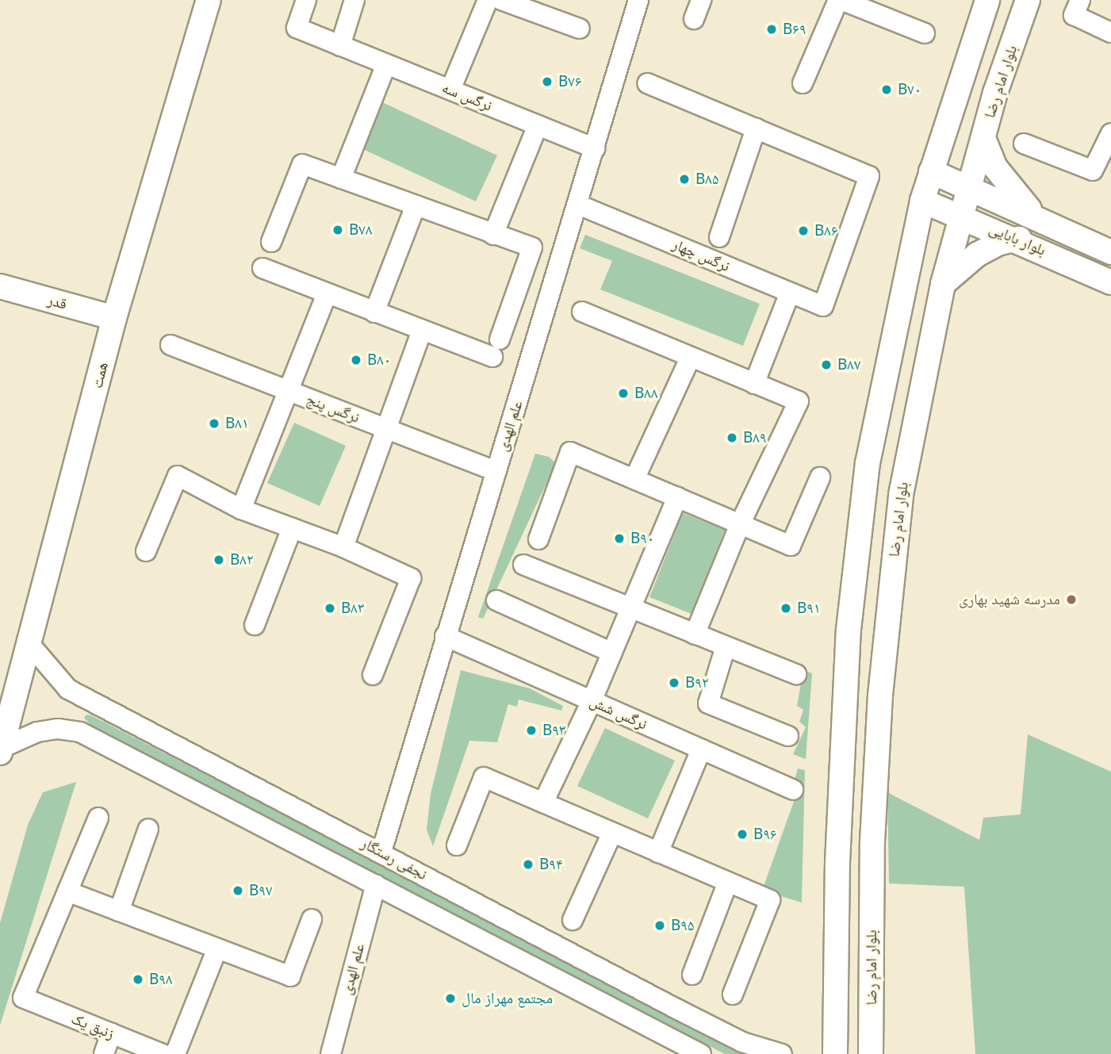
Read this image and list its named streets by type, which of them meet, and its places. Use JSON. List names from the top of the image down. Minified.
{"streets":{"street":["بلوار امام رضا","نرگس سه","بلوار بابایی","نرگس چهار","قدر","همت","نرگس پنج","علم الهدی","نرگس شش","نجفی رستگار","زنبق یک"]},"crossings":[["بلوار امام رضا","بلوار بابایی"],["نرگس سه","علم الهدی"],["نرگس چهار","علم الهدی"],["قدر","همت"],["همت","نجفی رستگار"],["نرگس پنج","علم الهدی"],["علم الهدی","نرگس شش"],["علم الهدی","نجفی رستگار"]],"places":["B۶۹","B۷۶","B۷۰","B۸۵","B۷۸","B۸۶","B۸۰","B۸۷","B۸۸","B۸۱","B۸۹","B۹۰","B۸۲","مدرسه شهید بهاری","B۸۳","B۹۱","B۹۲","B۹۳","B۹۶","B۹۴","B۹۷","B۹۵","B۹۸","مجتمع مهراز مال"]}
